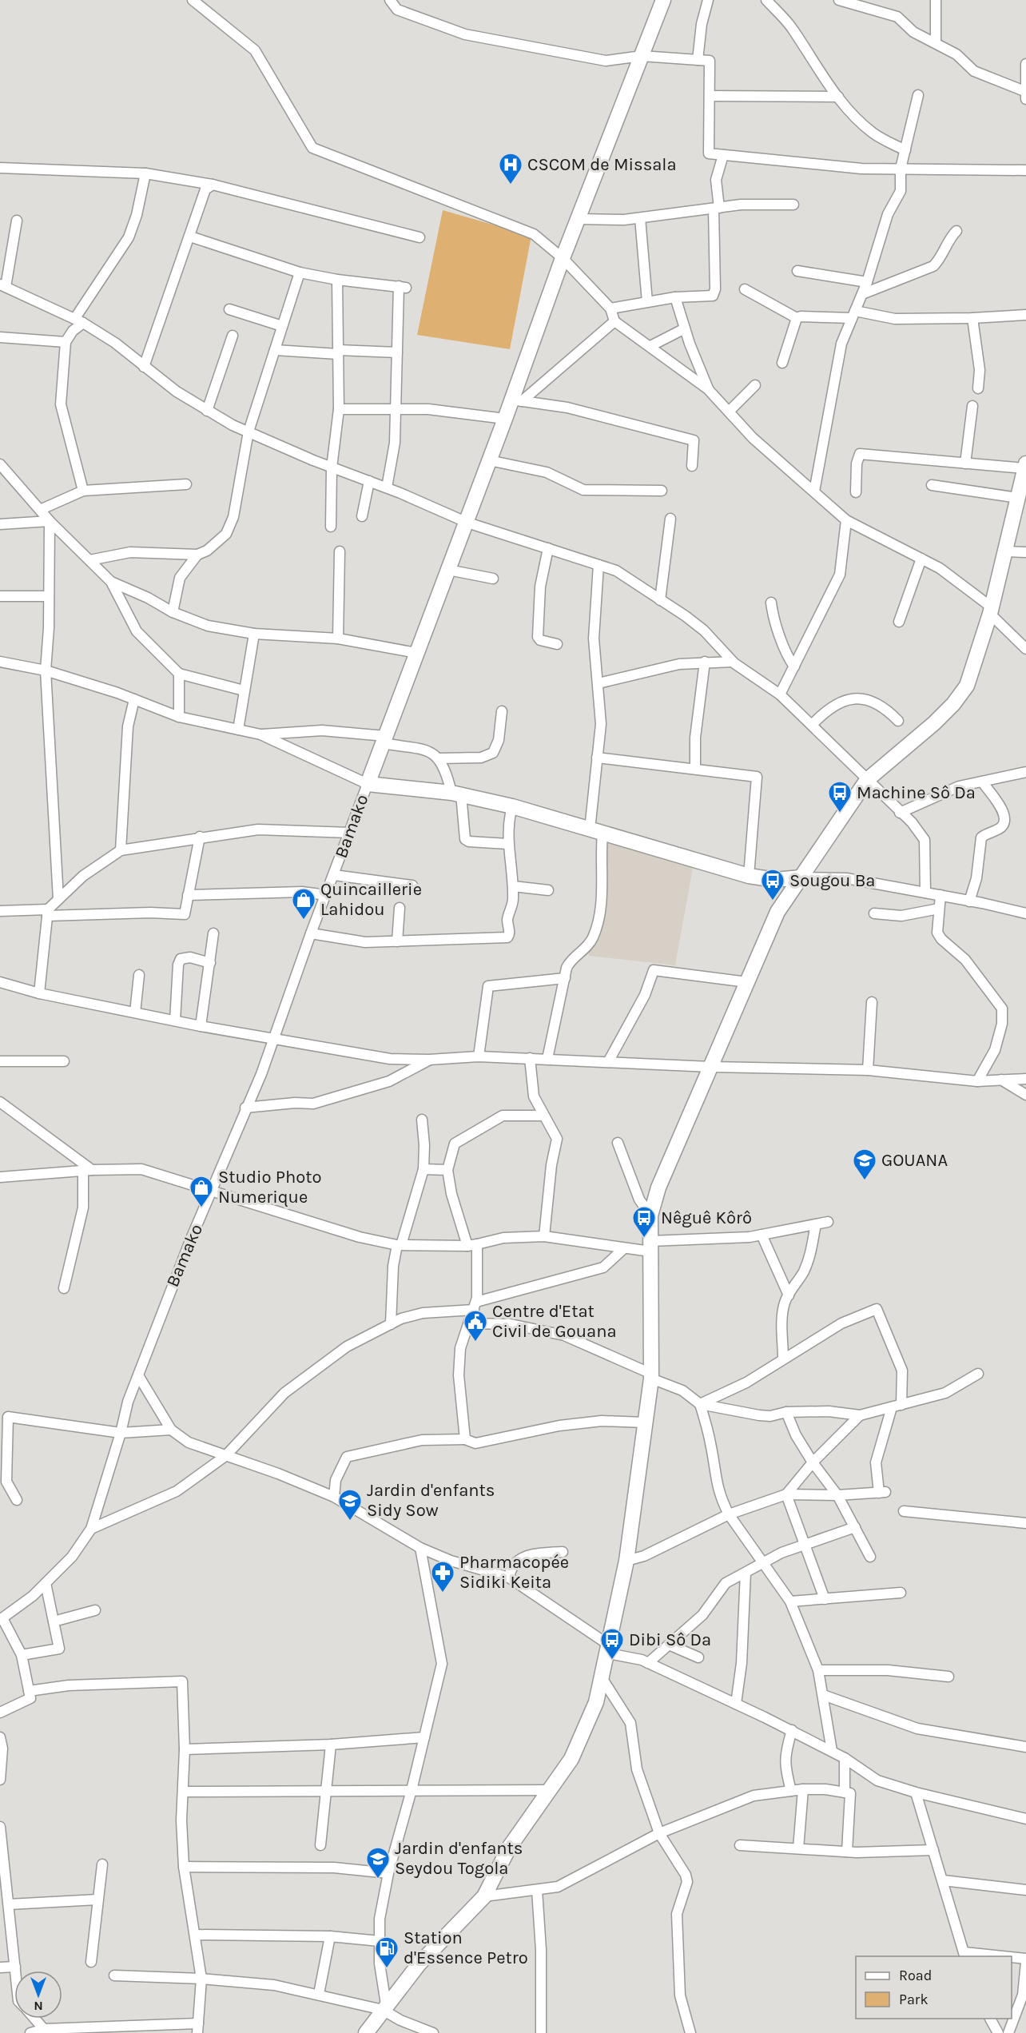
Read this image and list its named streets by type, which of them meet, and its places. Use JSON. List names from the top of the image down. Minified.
{"streets":{"street":["Bamako"]},"places":{"hospital":["CSCOM de Missala"],"bus stop":["Machine Sô Da","Sougou Ba","Nêguê Kôrô","Dibi Sô Da"],"shop":["Quincaillerie Lahidou","Studio Photo Numerique"],"school or university":["GOUANA","Jardin d'enfants Sidy Sow","Jardin d'enfants Seydou Togola"],"public building":["Centre d'Etat Civil de Gouana"],"pharmacy":["Pharmacopée Sidiki Keita"],"fuel station":["Station d'Essence Petro"]},"legend":["Road","Park"],"north":"bottom"}
